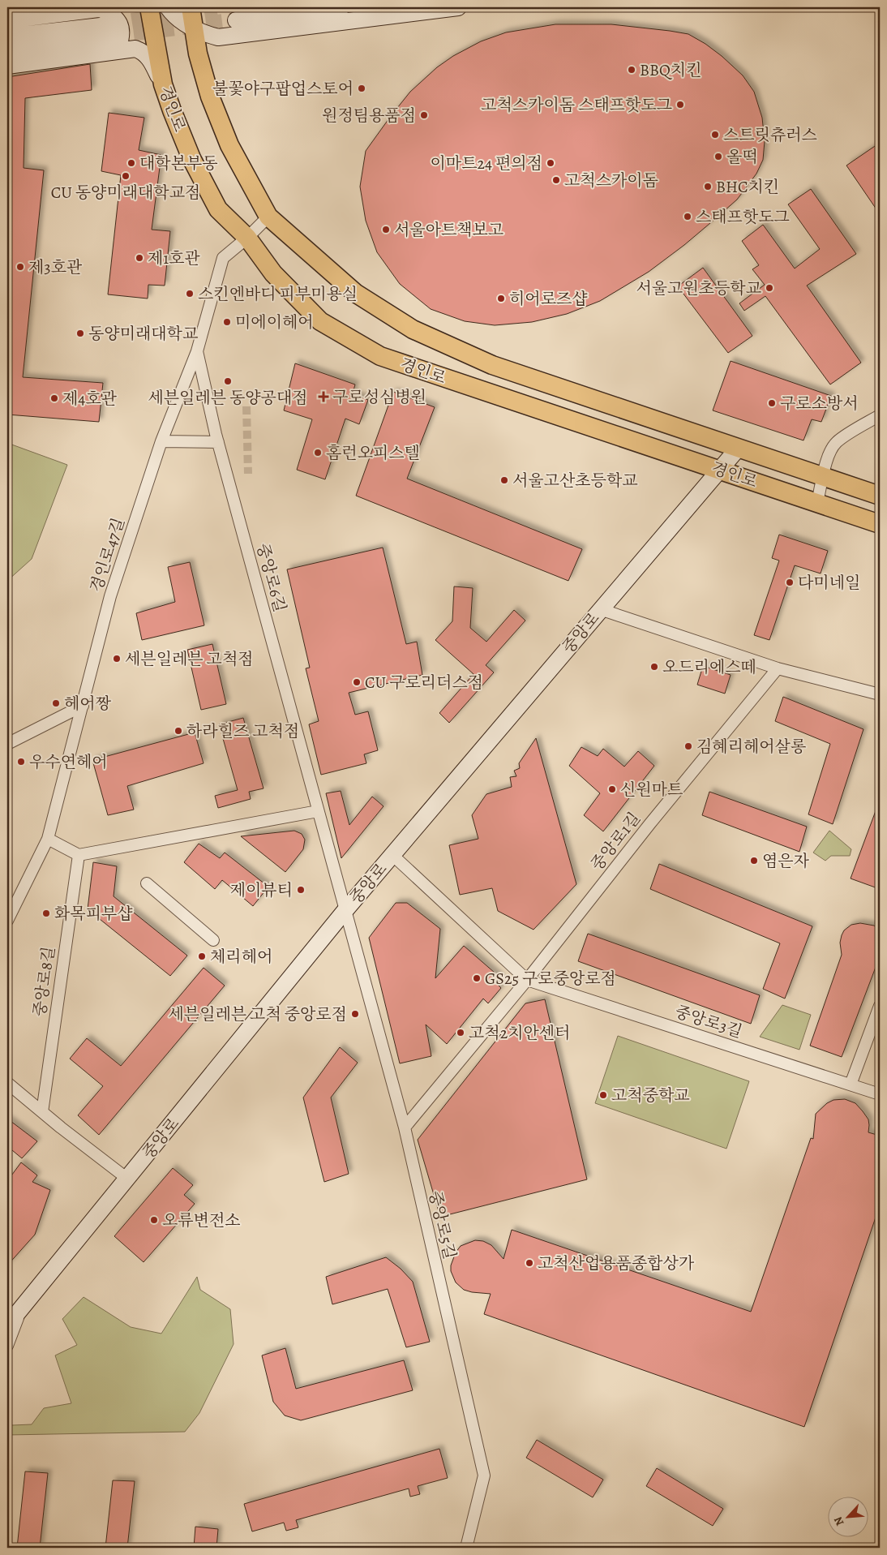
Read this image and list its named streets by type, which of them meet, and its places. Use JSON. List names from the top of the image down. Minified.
{"streets":{"main road":["경인로","중앙로"],"street":["경인로47길","중앙로6길","중앙로1길","중앙로8길","중앙로3길","중앙로5길"]},"crossings":[["경인로","경인로47길"],["경인로","중앙로"],["경인로47길","중앙로6길"],["중앙로6길","중앙로"],["중앙로6길","중앙로5길"],["중앙로","중앙로3길"],["중앙로","중앙로5길"],["중앙로1길","중앙로3길"]],"places":{"other":["BBQ치킨","불꽃야구팝업스토어","고척스카이돔 스태프핫도그","원정팀용품점","스트릿츄러스","올떡","대학본부동","이마트24 편의점","CU 동양미래대학교점","고척스카이돔","BHC치킨","스태프핫도그","서울아트책보고","제1호관","제3호관","서울고원초등학교","스킨엔바디 피부미용실","히어로즈샵","미에이헤어","동양미래대학교","세븐일레븐 동양공대점","제4호관","구로소방서","홈런오피스텔","서울고산초등학교","다미네일","세븐일레븐 고척점","오드리에스떼","CU 구로리더스점","헤어짱","하라힐즈 고척점","김혜리헤어살롱","우수연헤어","신원마트","염은자","제이뷰티","화목피부샵","체리헤어","GS25 구로중앙로점","세븐일레븐 고척 중앙로점","고척2치안센터","고척중학교","오류변전소","고척산업용품종합상가"],"health":["구로성심병원"]},"north":"bottom left"}
